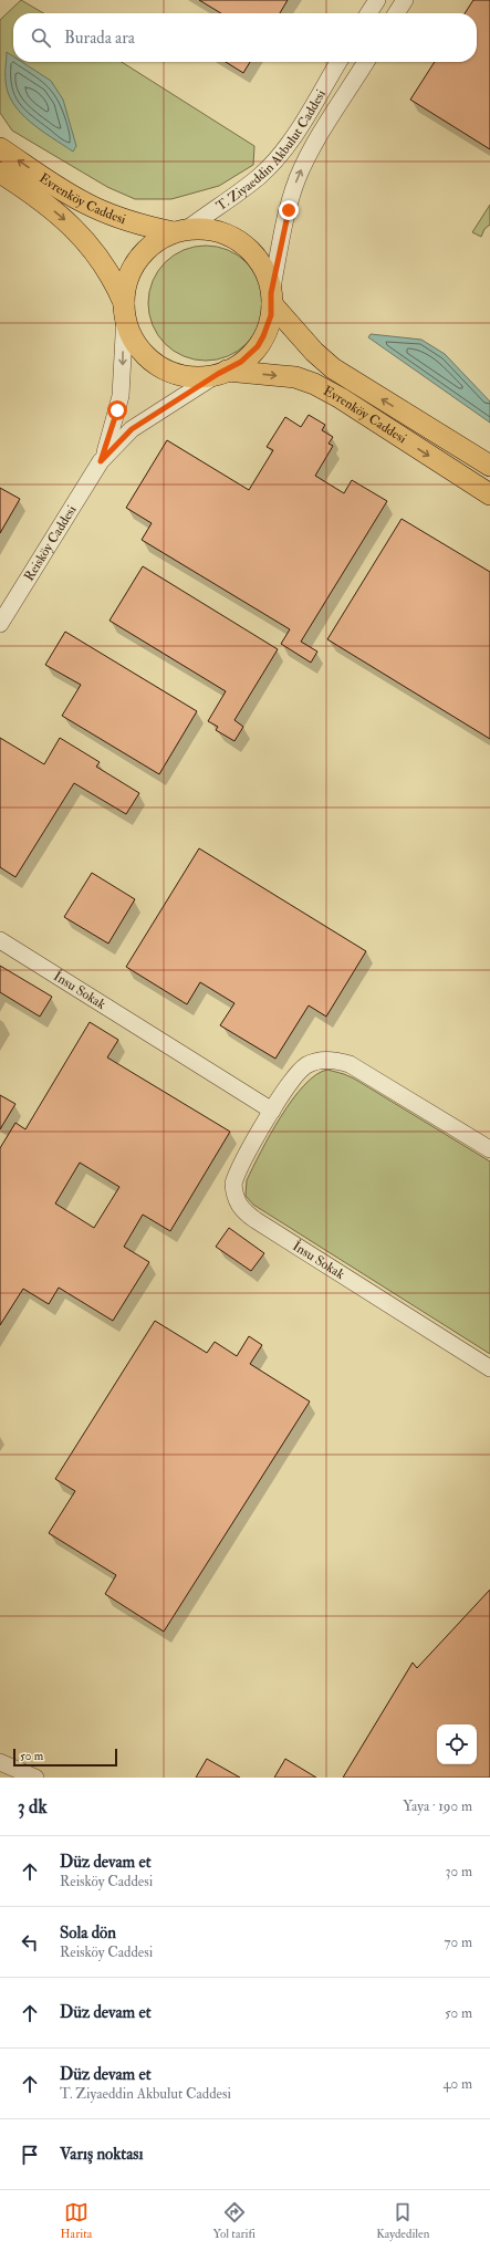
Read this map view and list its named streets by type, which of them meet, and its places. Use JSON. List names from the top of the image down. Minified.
{"streets":{"main road":["Evrenköy Caddesi"],"street":["T. Ziyaeddin Akbulut Caddesi","Reisköy Caddesi","İnsu Sokak"]},"crossings":[["T. Ziyaeddin Akbulut Caddesi","Evrenköy Caddesi"],["T. Ziyaeddin Akbulut Caddesi","Reisköy Caddesi"],["Evrenköy Caddesi","Reisköy Caddesi"]],"scale_bar":"50 m","page":{"search":"Burada ara","scale":"50 m","heading":["3 dk","Yaya · 190 m"],"list":[["Düz devam et","Reisköy Caddesi","30 m"],["Sola dön","Reisköy Caddesi","70 m"],["Düz devam et","50 m"],["Düz devam et","T. Ziyaeddin Akbulut Caddesi","40 m"],"Varış noktası"],"nav":["Harita","Yol tarifi","Kaydedilen"]}}
